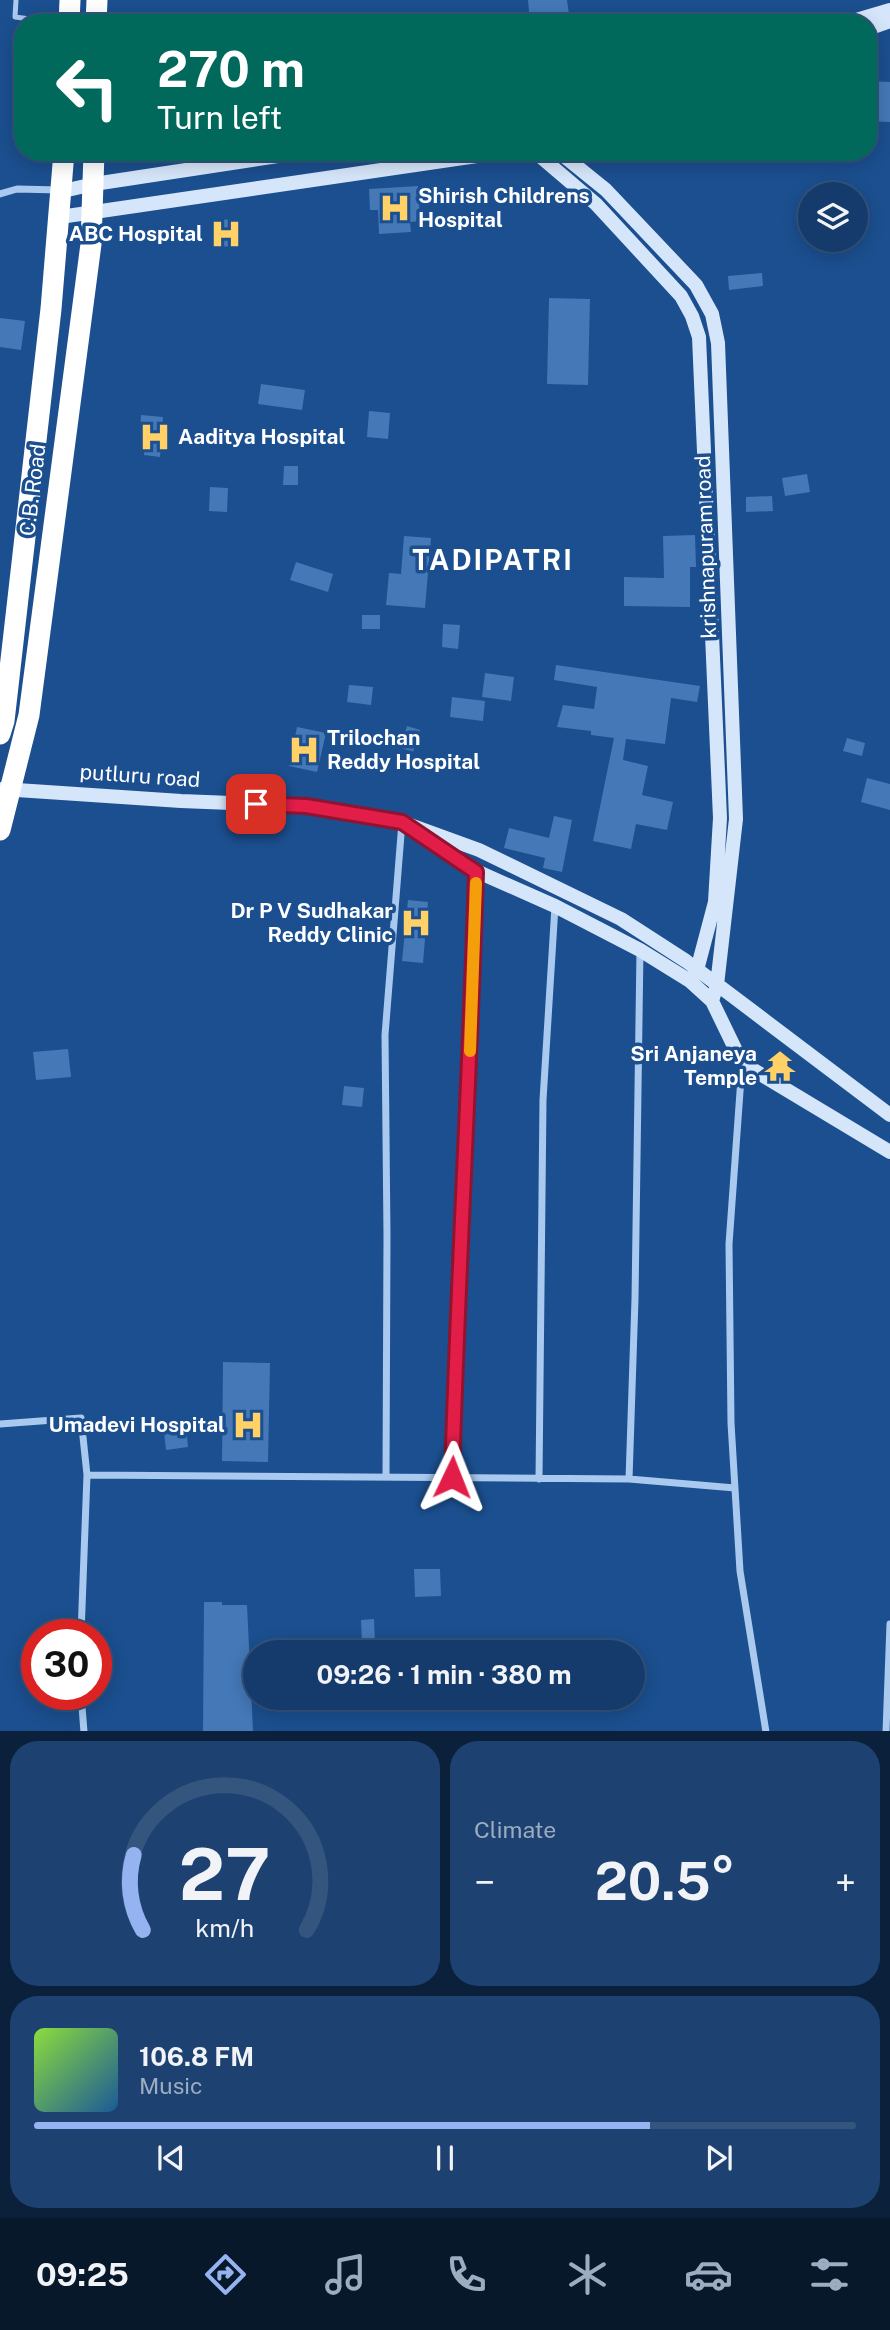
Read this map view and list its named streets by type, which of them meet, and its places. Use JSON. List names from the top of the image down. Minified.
{"streets":{"highway":["C.B. Road"],"main road":["krishnapuram road","putluru road"]},"crossings":[["C.B. Road","putluru road"]],"districts":["TADIPATRI"],"places":{"hospital":["Shirish Childrens Hospital","ABC Hospital","Aaditya Hospital","Trilochan Reddy Hospital","Dr P V Sudhakar Reddy Clinic","Umadevi Hospital"],"temple":["Sri Anjaneya Temple"]},"page":{"turn":["270 m","Turn left"],"limit":"30","trip":"09:26 · 1 min · 380 m","tile":"Climate","heat":["−","20.5°","+"],"song":["106.8 FM","Music"],"tabs":"09:25","gauge":["27","km/h"]}}
